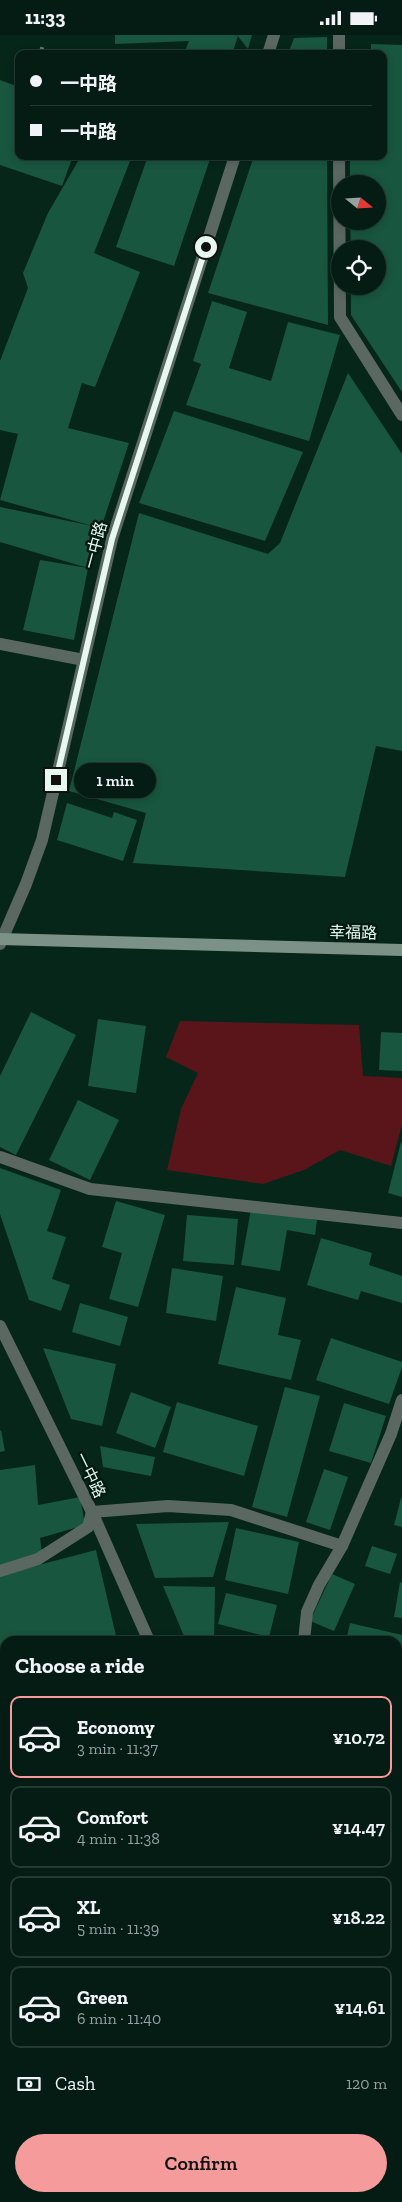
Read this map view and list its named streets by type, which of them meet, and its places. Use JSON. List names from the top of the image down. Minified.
{"streets":{"main road":["幸福路"],"street":["一中路"]},"crossings":[["一中路","幸福路"]],"north":"right","page":{"status":"11:33","banner":["一中路","一中路"],"bubble":"1 min","heading":"Choose a ride","list":[{"name":"Economy","note":"3 min · 11:37","value":"¥10.72"},{"name":"Comfort","note":"4 min · 11:38","value":"¥14.47"},{"name":"XL","note":"5 min · 11:39","value":"¥18.22"},{"name":"Green","note":"6 min · 11:40","value":"¥14.61"}],"pay":["Cash","120 m"],"buttons":"Confirm"}}
